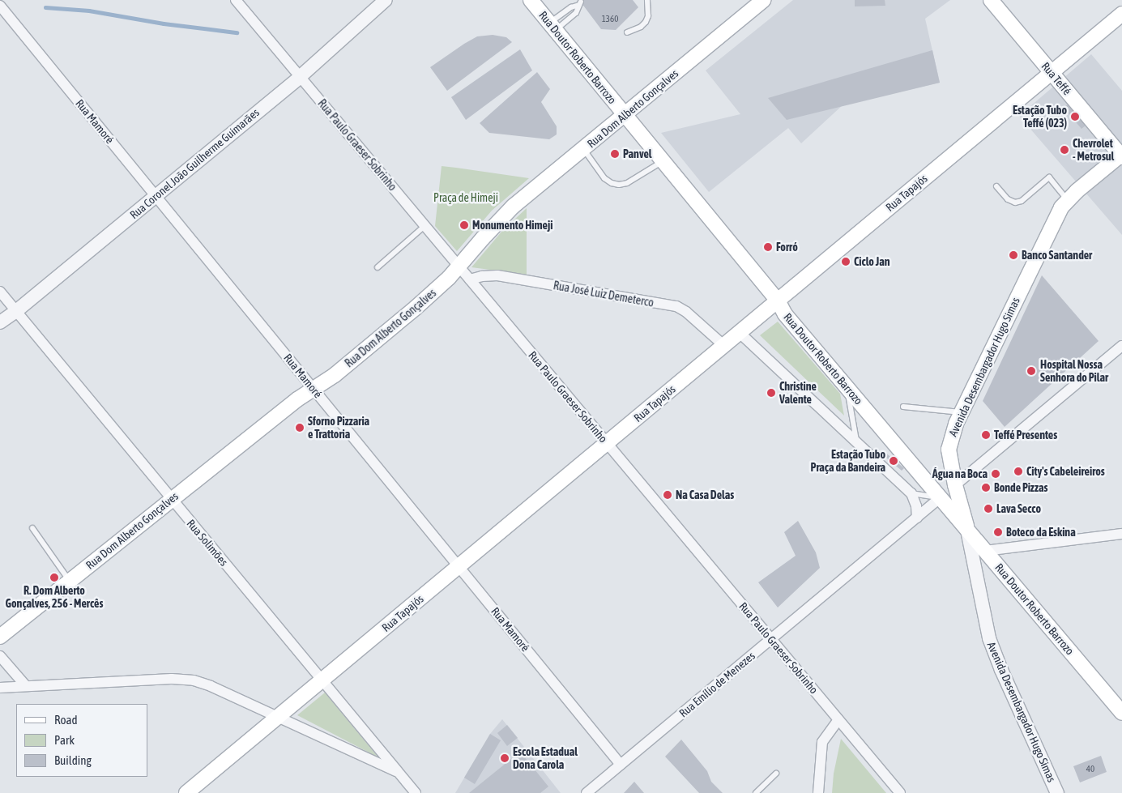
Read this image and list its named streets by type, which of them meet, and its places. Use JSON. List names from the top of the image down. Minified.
{"streets":{"main road":["Rua Doutor Roberto Barrozo","Rua Teffé","Rua Dom Alberto Gonçalves","Rua Tapajós","Avenida Desembargador Hugo Simas"],"street":["Rua Mamoré","Rua Paulo Graeser Sobrinho","Rua Coronel João Guilherme Guimarães","Rua José Luiz Demeterco","Rua Solimões","Rua Emílio de Menezes"]},"crossings":[["Rua Doutor Roberto Barrozo","Rua Dom Alberto Gonçalves"],["Rua Doutor Roberto Barrozo","Rua Tapajós"],["Rua Doutor Roberto Barrozo","Avenida Desembargador Hugo Simas"],["Rua Doutor Roberto Barrozo","Rua Emílio de Menezes"],["Rua Teffé","Rua Tapajós"],["Rua Teffé","Avenida Desembargador Hugo Simas"],["Rua Dom Alberto Gonçalves","Rua Mamoré"],["Rua Dom Alberto Gonçalves","Rua Paulo Graeser Sobrinho"],["Rua Dom Alberto Gonçalves","Rua Solimões"],["Rua Mamoré","Rua Coronel João Guilherme Guimarães"],["Rua Mamoré","Rua Tapajós"],["Rua Mamoré","Rua Emílio de Menezes"],["Rua Paulo Graeser Sobrinho","Rua Coronel João Guilherme Guimarães"],["Rua Paulo Graeser Sobrinho","Rua Tapajós"],["Rua Paulo Graeser Sobrinho","Rua José Luiz Demeterco"],["Rua Paulo Graeser Sobrinho","Rua Emílio de Menezes"],["Rua Coronel João Guilherme Guimarães","Rua Solimões"],["Rua Tapajós","Rua José Luiz Demeterco"],["Rua Tapajós","Rua Solimões"]],"parks":["Praça de Himeji"],"places":["Estação Tubo Teffé (023)","Chevrolet - Metrosul","Panvel","Monumento Himeji","Forró","Banco Santander","Ciclo Jan","Hospital Nossa Senhora do Pilar","Christine Valente","Sforno Pizzaria e Trattoria","Teffé Presentes","Estação Tubo Praça da Bandeira","City's Cabeleireiros","Água na Boca","Bonde Pizzas","Na Casa Delas","Lava Secco","Boteco da Eskina","R. Dom Alberto Gonçalves, 256 - Mercês","Escola Estadual Dona Carola"],"house_numbers":["1360","40"],"legend":["Road","Park","Building"]}
